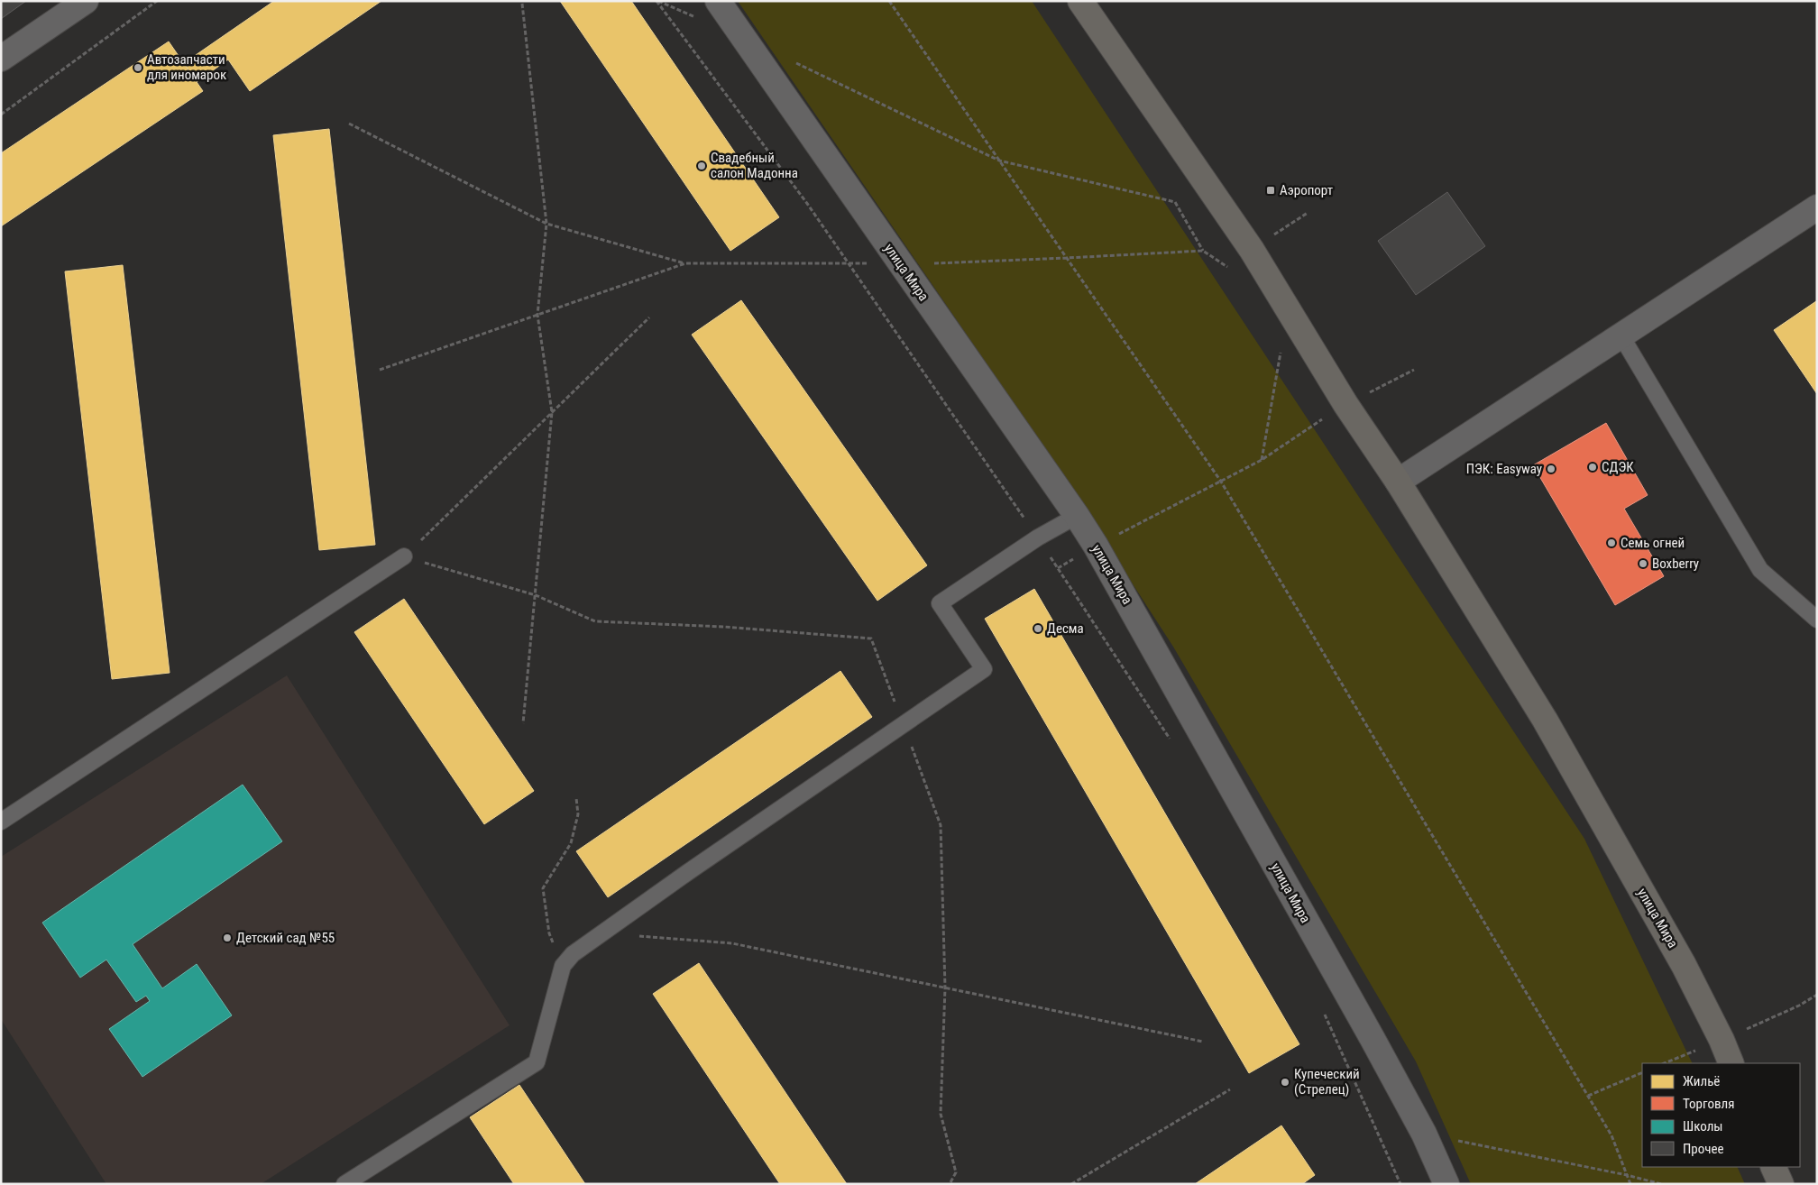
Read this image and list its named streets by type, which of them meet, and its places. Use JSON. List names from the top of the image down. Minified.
{"streets":{"main road":["улица Мира"]},"places":{"other":["Автозапчасти для иномарок","Свадебный салон Мадонна","СДЭК","ПЭК: Easyway","Семь огней","Boxberry","Десма","Детский сад №55","Купеческий (Стрелец)"],"transit":["Аэропорт"]},"legend":["Жильё","Торговля","Школы","Прочее"]}
